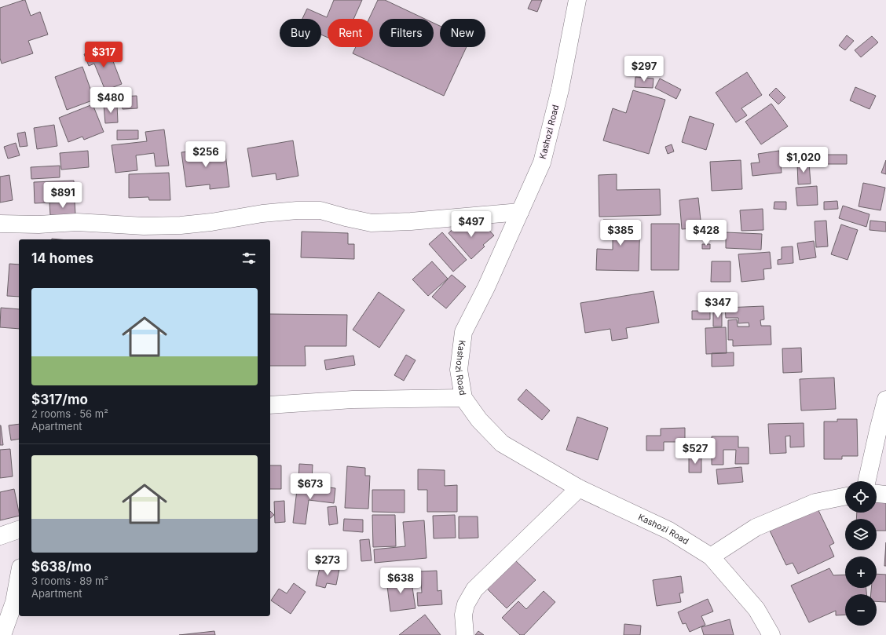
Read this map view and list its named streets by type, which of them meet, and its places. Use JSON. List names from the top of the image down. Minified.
{"streets":{"street":["Kashozi Road"]},"page":{"chip":["Buy","Rent","Filters","New"],"price":["$317","$297","$480","$256","$1,020","$891","$497","$385","$428","$347","$527","$673","$273","$638"],"heading":"14 homes","list":[{"name":"$317/mo","note":"2 rooms · 56 m² · Apartment"},{"name":"$638/mo","note":"3 rooms · 89 m² · Apartment"}],"map_buttons":["+","−"]}}
